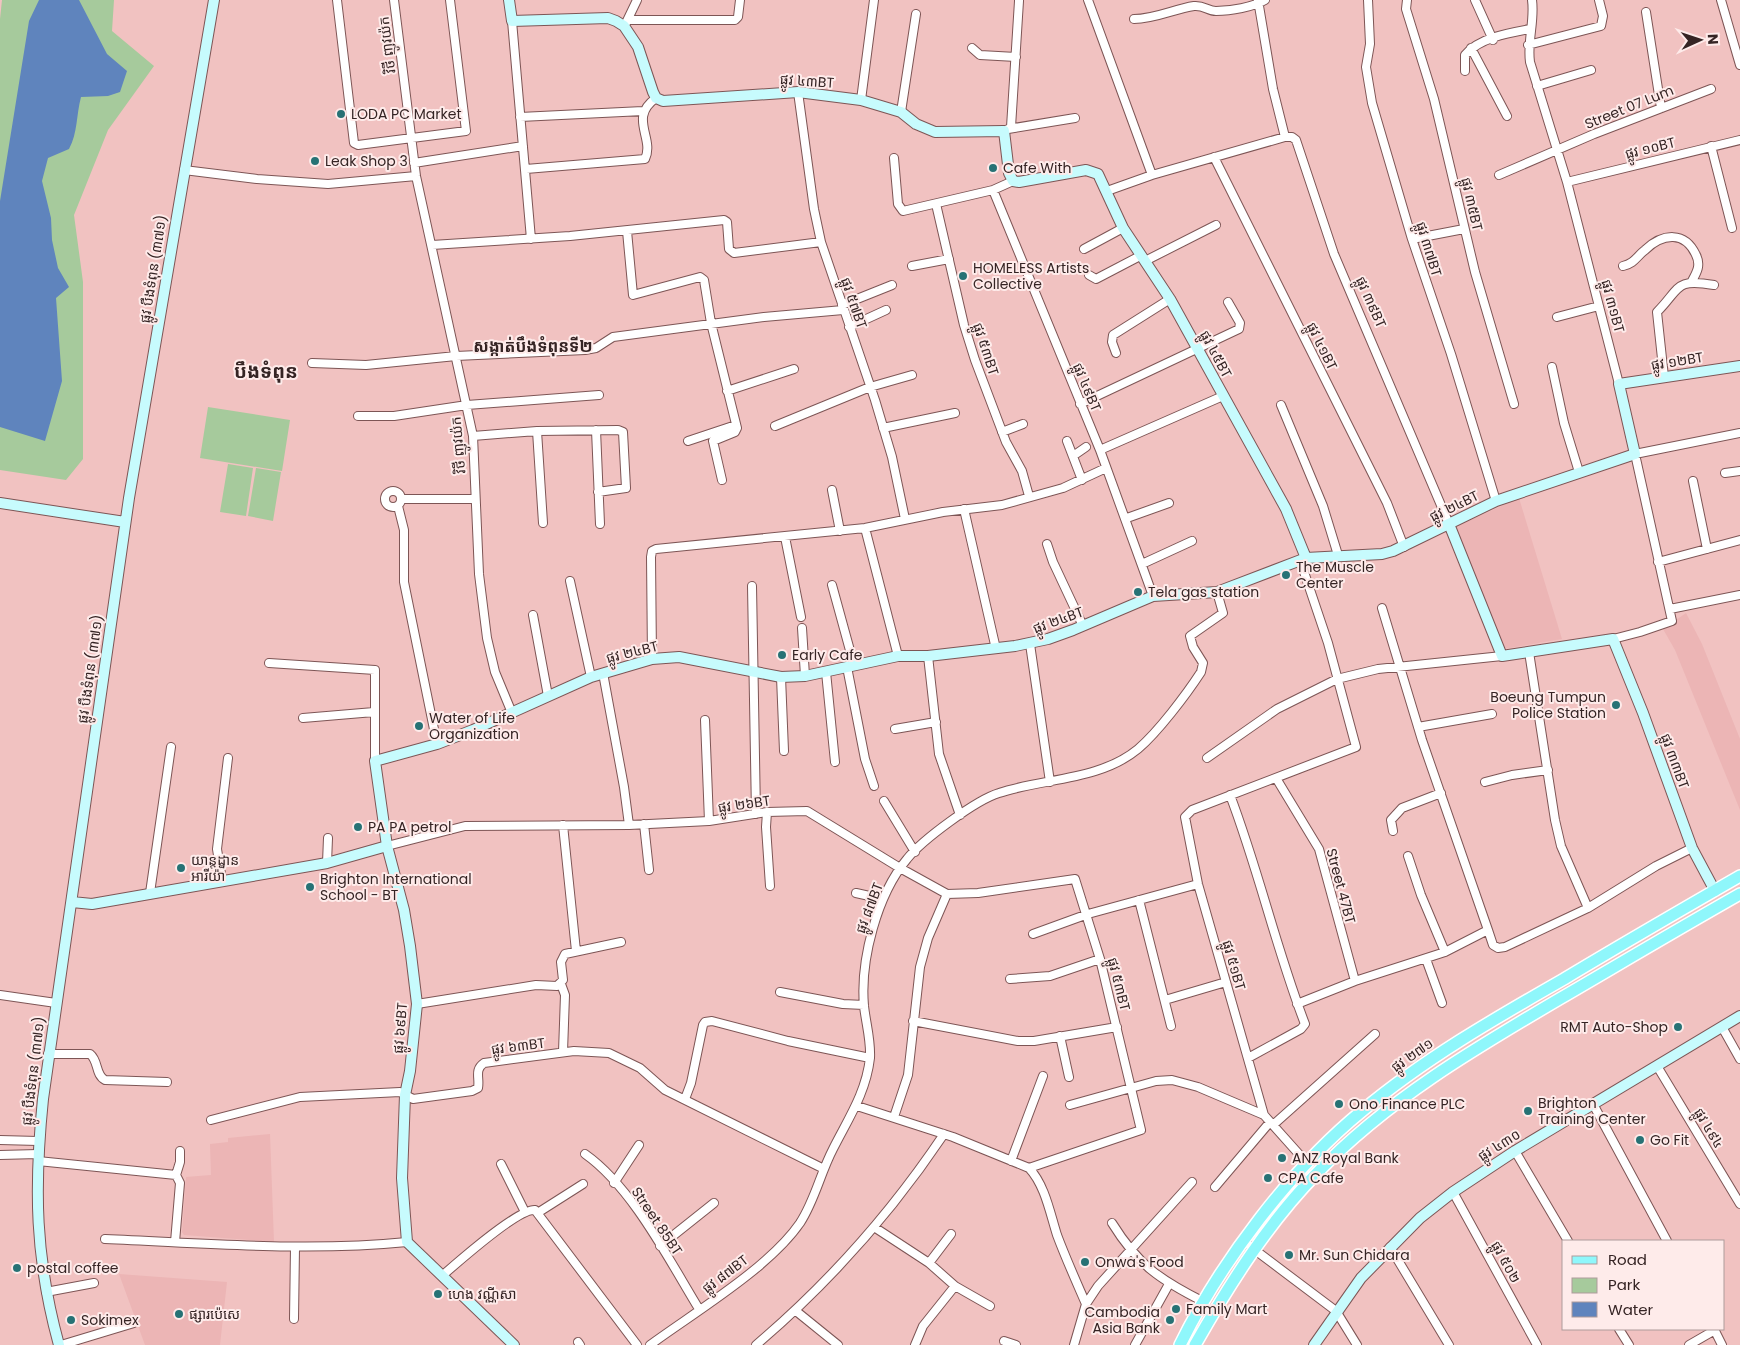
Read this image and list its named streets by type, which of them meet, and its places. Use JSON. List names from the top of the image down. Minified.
{"streets":{"main road":["ផ្លូវ ២៧១"],"street":["វិថី ញូវយ៉ក","ផ្លូវ ៤៣BT","Street 07 Lum","ផ្លូវ ១០BT","ផ្លូវ ៣៥BT","ផ្លូវ ៣៧BT","ផ្លូវ បឹងទំពុន (៣៧១)","ផ្លូវ ៣៩BT","ផ្លូវ ៥៧BT","ផ្លូវ ៣១BT","ផ្លូវ ៤១BT","ផ្លូវ ៥៣BT","ផ្លូវ ៤៥BT","ផ្លូវ ១២BT","ផ្លូវ ៤៩BT","ផ្លូវ ២៤BT","ផ្លូវ ៣៣BT","ផ្លូវ ២៦BT","Street 47BT","ផ្លូវ ៨៧BT","ផ្លូវ ៥១BT","ផ្លូវ ៦៩BT","ផ្លូវ ៦៣BT","ផ្លូវ ៤៩៤","ផ្លូវ ៤៣០","Street 85BT","ផ្លូវ ៥០២"]},"crossings":[["វិថី ញូវយ៉ក","ផ្លូវ ២៤BT"],["ផ្លូវ ៤៣BT","ផ្លូវ ៥៧BT"],["Street 07 Lum","ផ្លូវ ៣១BT"],["ផ្លូវ ១០BT","ផ្លូវ ៣១BT"],["ផ្លូវ ៣៧BT","ផ្លូវ ២៤BT"],["ផ្លូវ ៣៩BT","ផ្លូវ ២៤BT"],["ផ្លូវ ៣១BT","ផ្លូវ ១២BT"],["ផ្លូវ ៣១BT","ផ្លូវ ២៤BT"],["ផ្លូវ ៣១BT","ផ្លូវ ៣៣BT"],["ផ្លូវ ៤១BT","ផ្លូវ ២៤BT"],["ផ្លូវ ៥៣BT","ផ្លូវ ២៦BT"],["ផ្លូវ ៤៥BT","ផ្លូវ ២៤BT"],["ផ្លូវ ៤៩BT","ផ្លូវ ២៤BT"],["ផ្លូវ ២៤BT","ផ្លូវ ៨៧BT"],["ផ្លូវ ២៤BT","ផ្លូវ ៦៩BT"],["ផ្លូវ ៣៣BT","ផ្លូវ ២៧១"],["ផ្លូវ ២៦BT","ផ្លូវ ៨៧BT"],["ផ្លូវ ២៦BT","ផ្លូវ ៦៩BT"],["ផ្លូវ ៨៧BT","ផ្លូវ ៦៣BT"],["ផ្លូវ ៨៧BT","Street 85BT"],["ផ្លូវ ៦៩BT","ផ្លូវ ៦៣BT"],["ផ្លូវ ៤៩៤","ផ្លូវ ៤៣០"],["ផ្លូវ ៤៣០","ផ្លូវ ៥០២"]],"districts":["សង្កាត់បឹងទំពុនទី២","បឹងទំពុន"],"places":["LODA PC Market","Leak Shop 3","Cafe With","HOMELESS Artists Collective","The Muscle Center","Tela gas station","Early Cafe","Boeung Tumpun Police Station","Water of Life Organization","PA PA petrol","យាន្ដដ្ឋាន អារីយ៉ា","Brighton International School - BT","RMT Auto-Shop","Ono Finance PLC","Brighton Training Center","Go Fit","ANZ Royal Bank","CPA Cafe","Mr. Sun Chidara","Onwa's Food","postal coffee","ហេង វណ្ណីសា","Family Mart","ផ្សារប៉េសេ","Sokimex","Cambodia Asia Bank"],"legend":["Road","Park","Water"],"north":"right"}
